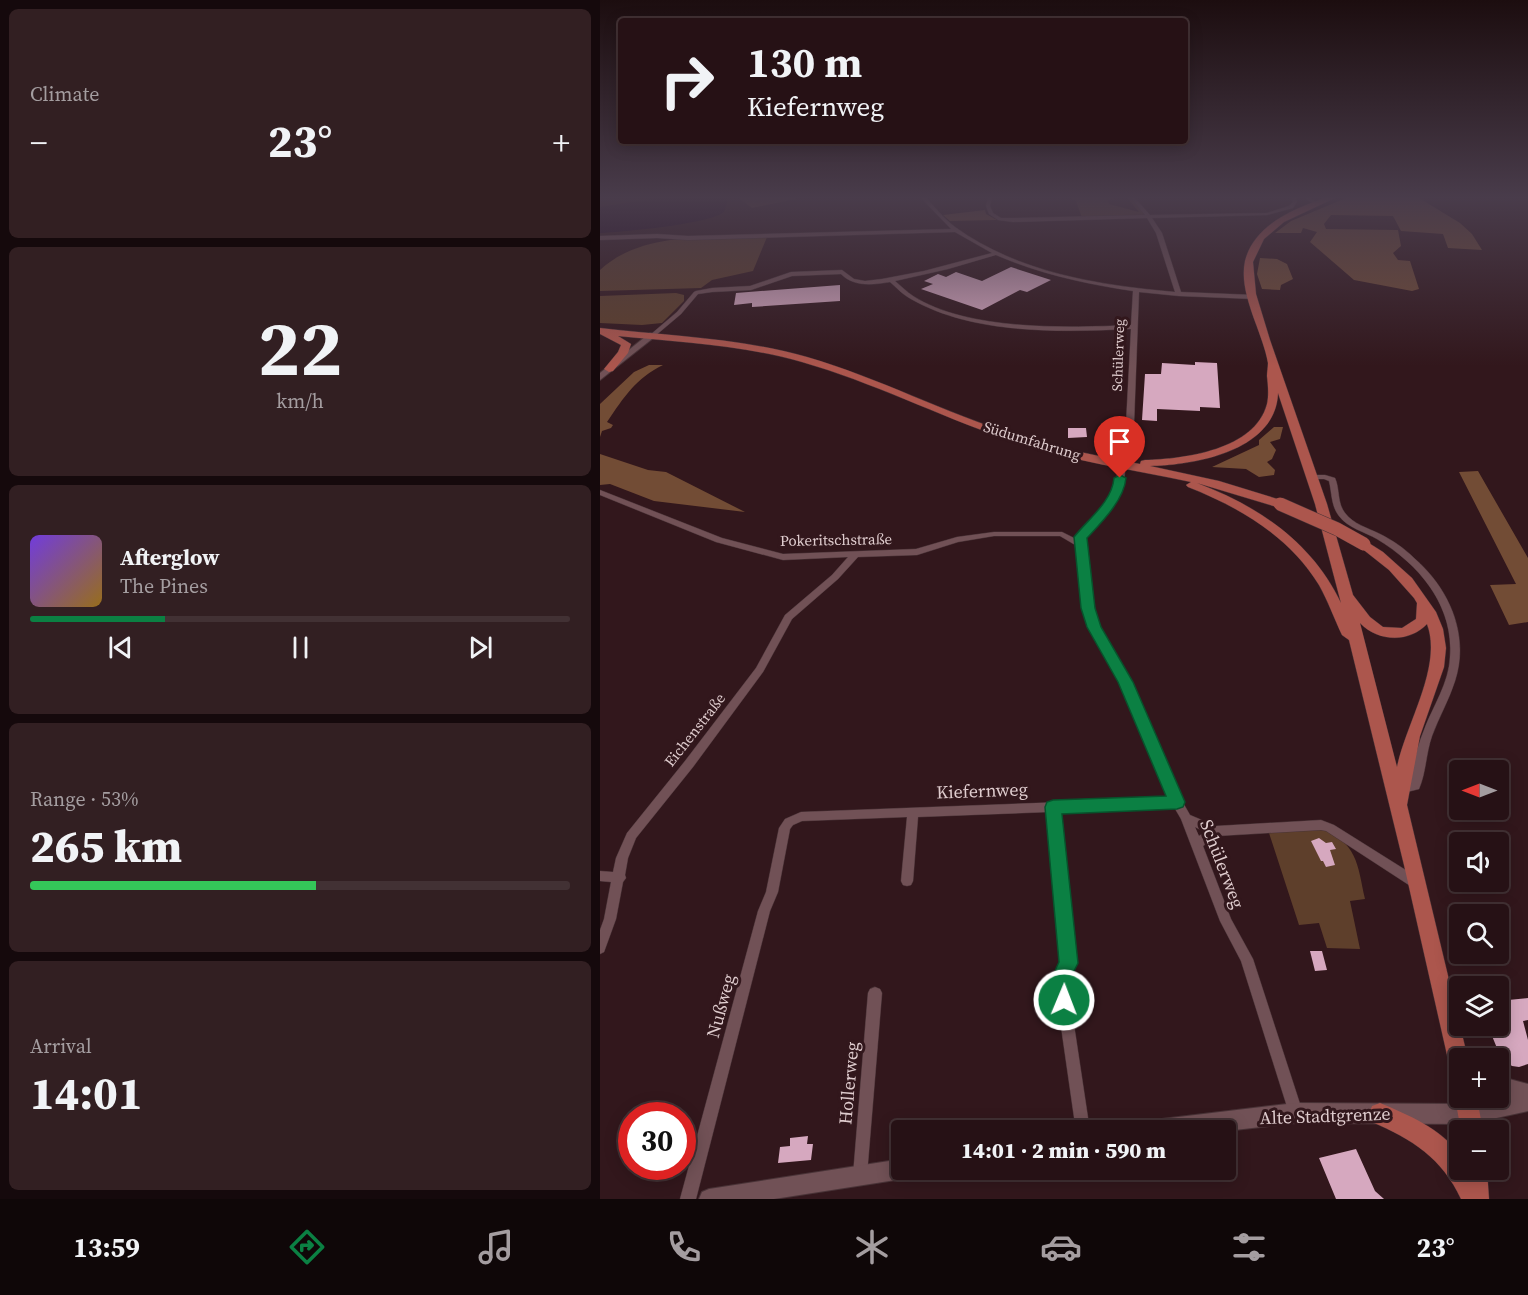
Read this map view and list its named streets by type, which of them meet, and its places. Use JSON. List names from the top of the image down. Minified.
{"streets":{"main road":["Südumfahrung"],"street":["Schülerweg","Pokeritschstraße","Eichenstraße","Kiefernweg","Nußweg","Hollerweg","Alte Stadtgrenze"]},"crossings":[["Schülerweg","Pokeritschstraße"],["Schülerweg","Kiefernweg"],["Schülerweg","Alte Stadtgrenze"],["Pokeritschstraße","Eichenstraße"],["Kiefernweg","Nußweg"]],"north":"left","page":{"tile":["Climate",["22","km/h"],["Range · 53%","265 km"],["Arrival","14:01"]],"turn":["130 m","Kiefernweg"],"heat":["−","23°","+"],"song":["Afterglow","The Pines"],"map_buttons":["+","−"],"limit":"30","trip":"14:01 · 2 min · 590 m","tabs":["13:59","23°"]}}
